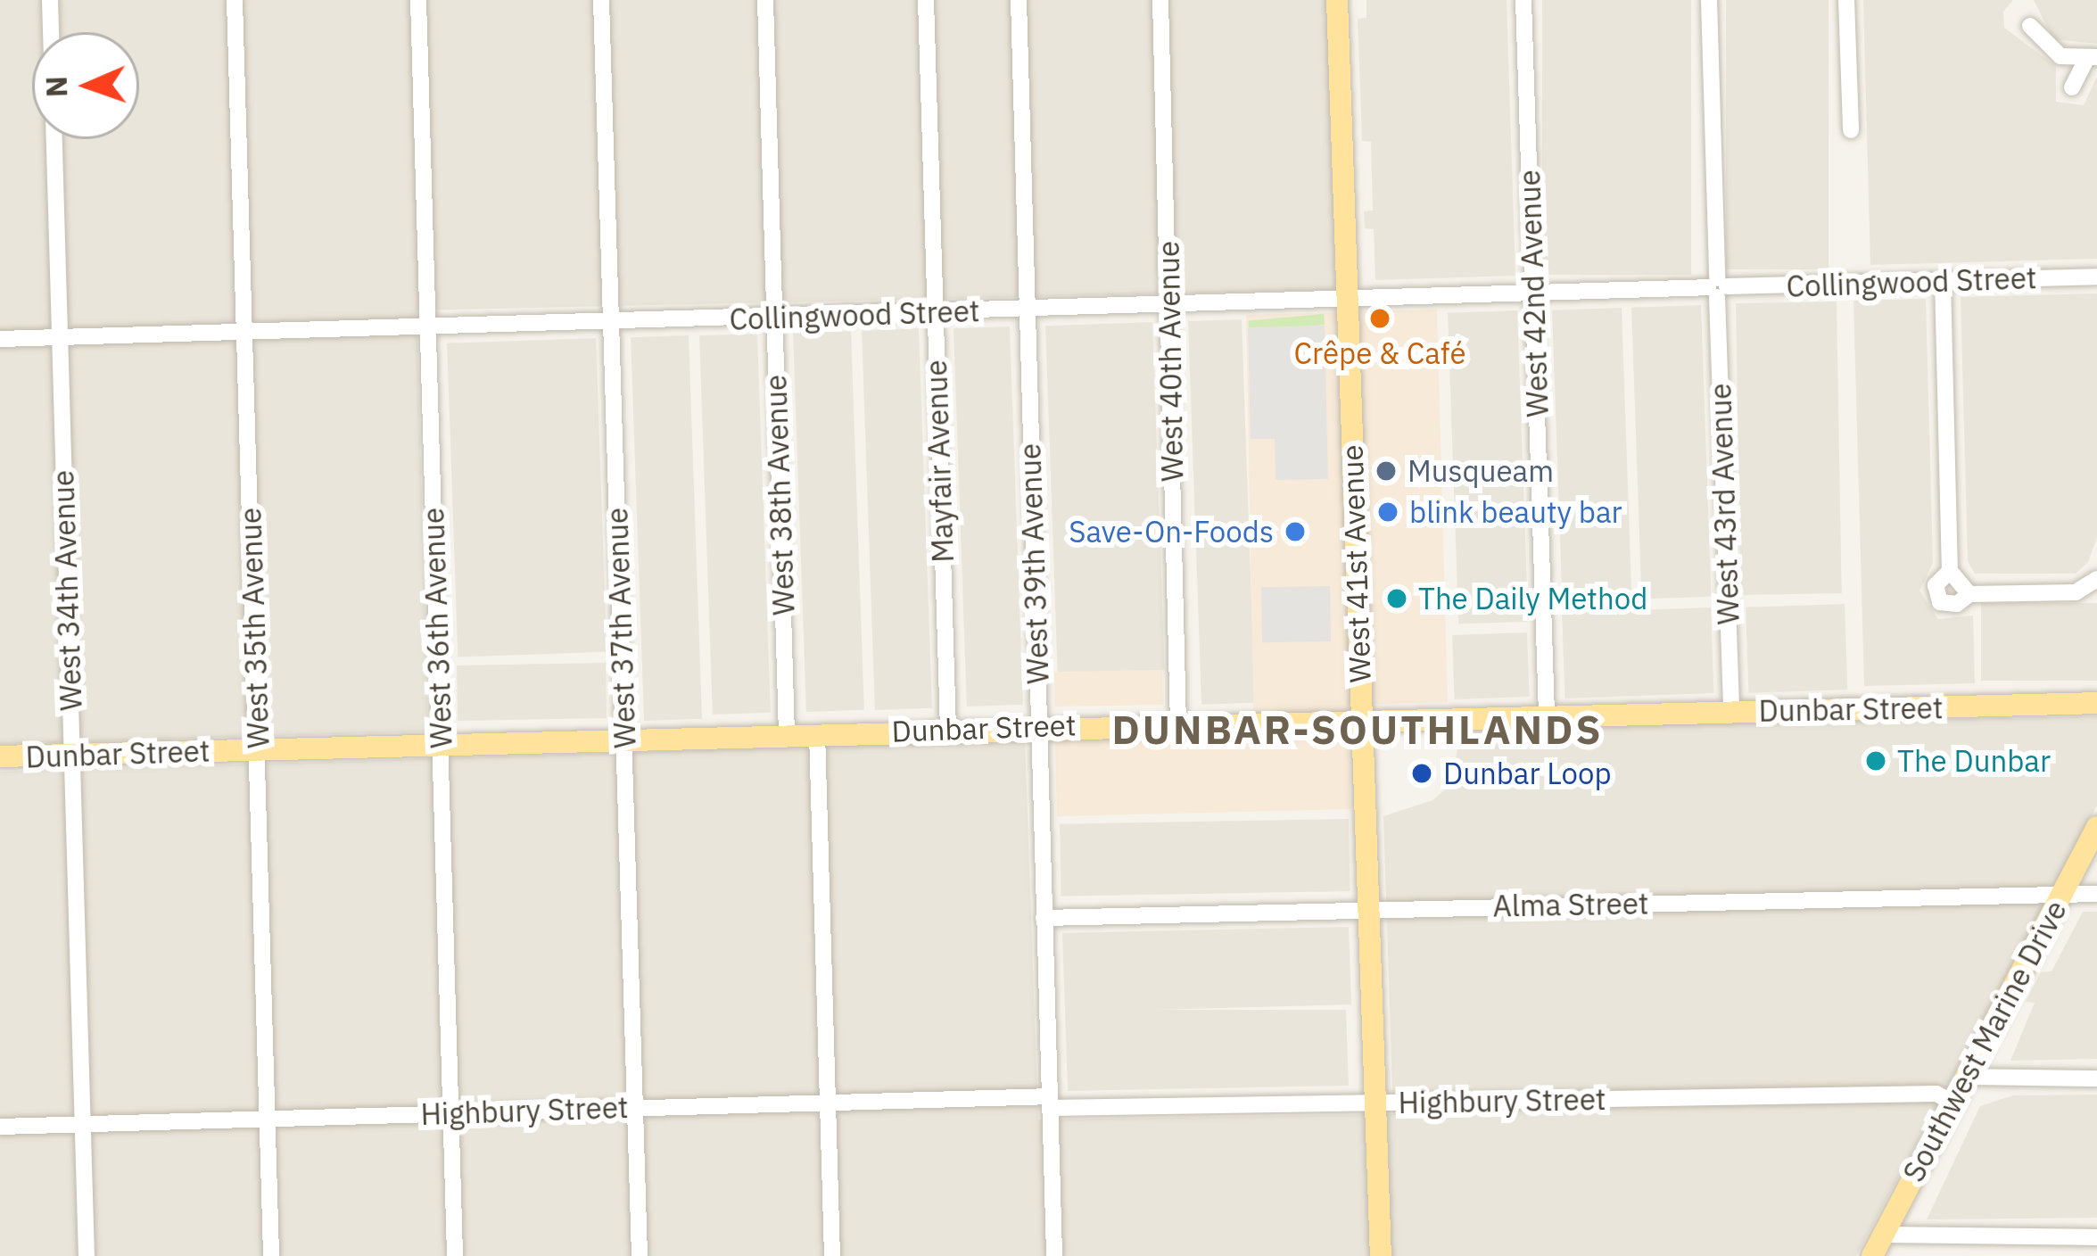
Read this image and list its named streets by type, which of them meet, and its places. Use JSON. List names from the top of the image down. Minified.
{"streets":{"main road":["West 41st Avenue","Dunbar Street","Southwest Marine Drive"],"street":["Collingwood Street","West 42nd Avenue","West 40th Avenue","Mayfair Avenue","West 38th Avenue","West 43rd Avenue","West 39th Avenue","West 34th Avenue","West 35th Avenue","West 36th Avenue","West 37th Avenue","Alma Street","Highbury Street"]},"crossings":[["Collingwood Street","West 42nd Avenue"],["Collingwood Street","West 40th Avenue"],["Collingwood Street","Mayfair Avenue"],["Collingwood Street","West 38th Avenue"],["Collingwood Street","West 43rd Avenue"],["Collingwood Street","West 39th Avenue"],["Collingwood Street","West 41st Avenue"],["Collingwood Street","West 34th Avenue"],["Collingwood Street","West 35th Avenue"],["Collingwood Street","West 36th Avenue"],["Collingwood Street","West 37th Avenue"],["West 42nd Avenue","Dunbar Street"],["West 40th Avenue","Dunbar Street"],["Mayfair Avenue","Dunbar Street"],["West 38th Avenue","Dunbar Street"],["West 43rd Avenue","Dunbar Street"],["West 39th Avenue","Dunbar Street"],["West 39th Avenue","Alma Street"],["West 39th Avenue","Highbury Street"],["West 41st Avenue","Dunbar Street"],["West 41st Avenue","Alma Street"],["West 41st Avenue","Highbury Street"],["West 34th Avenue","Dunbar Street"],["West 34th Avenue","Highbury Street"],["West 35th Avenue","Dunbar Street"],["West 35th Avenue","Highbury Street"],["West 36th Avenue","Dunbar Street"],["West 36th Avenue","Highbury Street"],["West 37th Avenue","Dunbar Street"],["West 37th Avenue","Highbury Street"],["Alma Street","Southwest Marine Drive"],["Southwest Marine Drive","Highbury Street"]],"districts":["DUNBAR-SOUTHLANDS"],"places":["Crêpe & Café","Musqueam","blink beauty bar","Save-On-Foods","The Daily Method","The Dunbar","Dunbar Loop"],"north":"left"}
